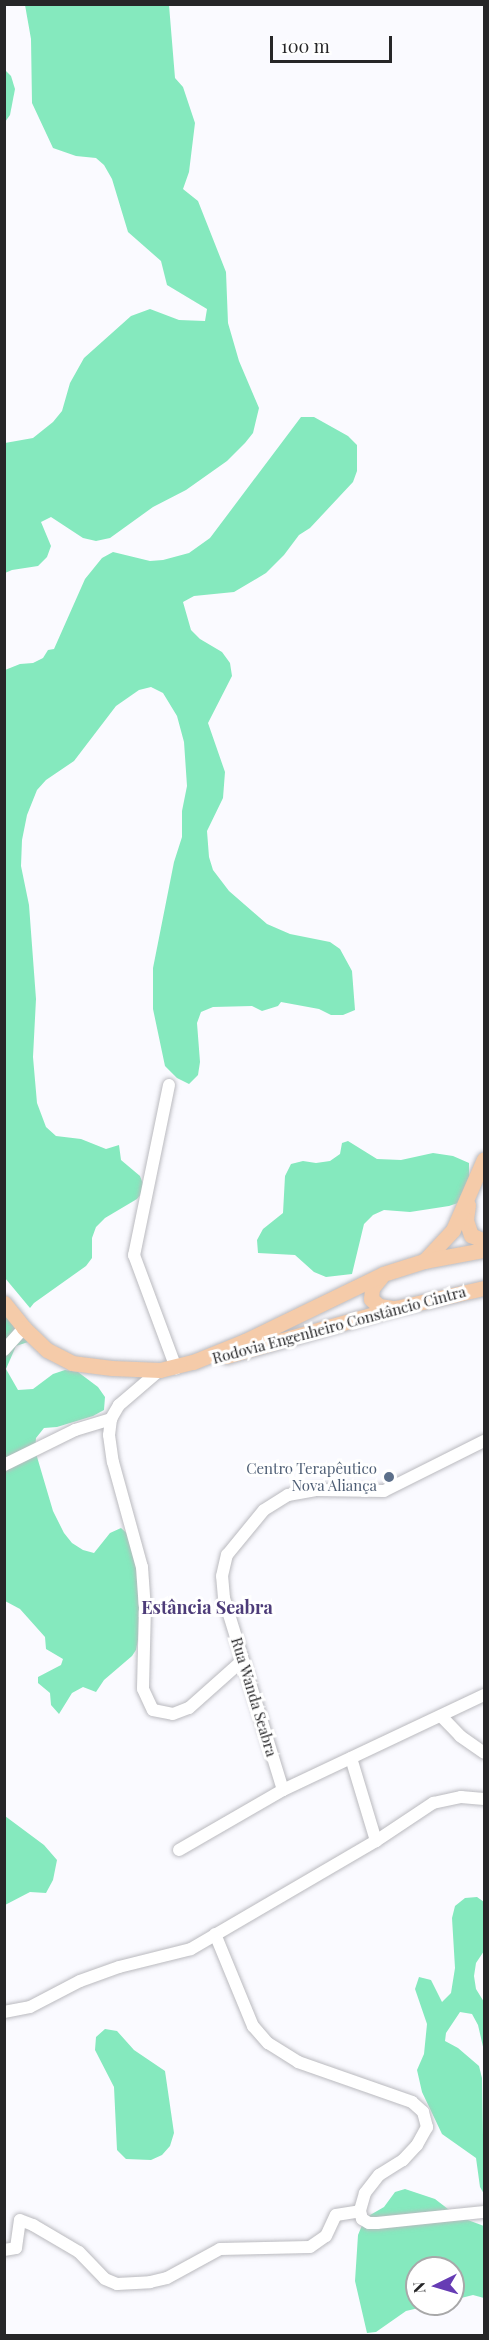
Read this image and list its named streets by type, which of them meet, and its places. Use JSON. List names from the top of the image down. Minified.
{"streets":{"main road":["Rodovia Engenheiro Constâncio Cintra"],"street":["Rua Wanda Seabra"]},"districts":["Estância Seabra"],"places":["Centro Terapêutico Nova Aliança"],"scale_bar":"100 m","north":"left"}
